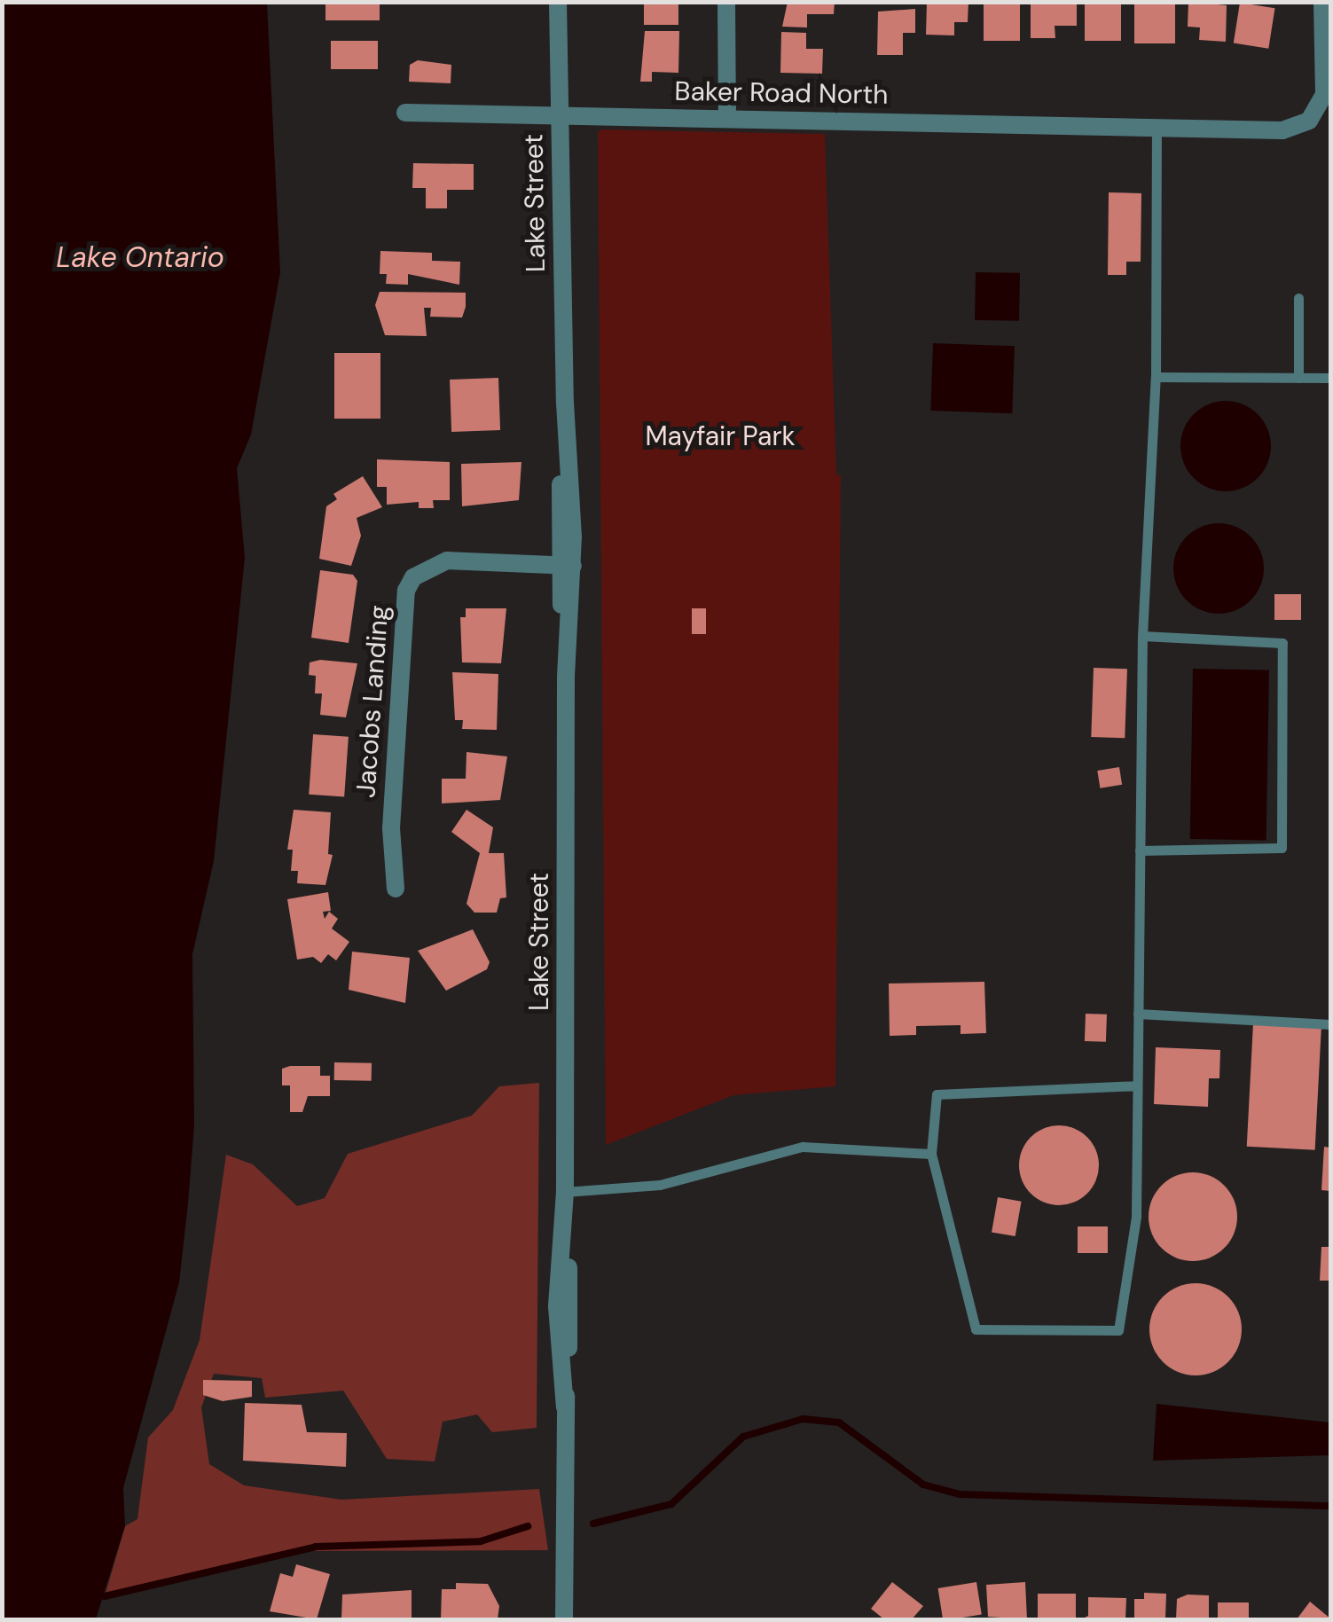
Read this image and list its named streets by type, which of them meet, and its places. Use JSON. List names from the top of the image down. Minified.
{"streets":{"street":["Baker Road North","Lake Street","Jacobs Landing"]},"crossings":[["Baker Road North","Lake Street"],["Lake Street","Jacobs Landing"]],"water":["Lake Ontario"],"parks":["Mayfair Park"]}
